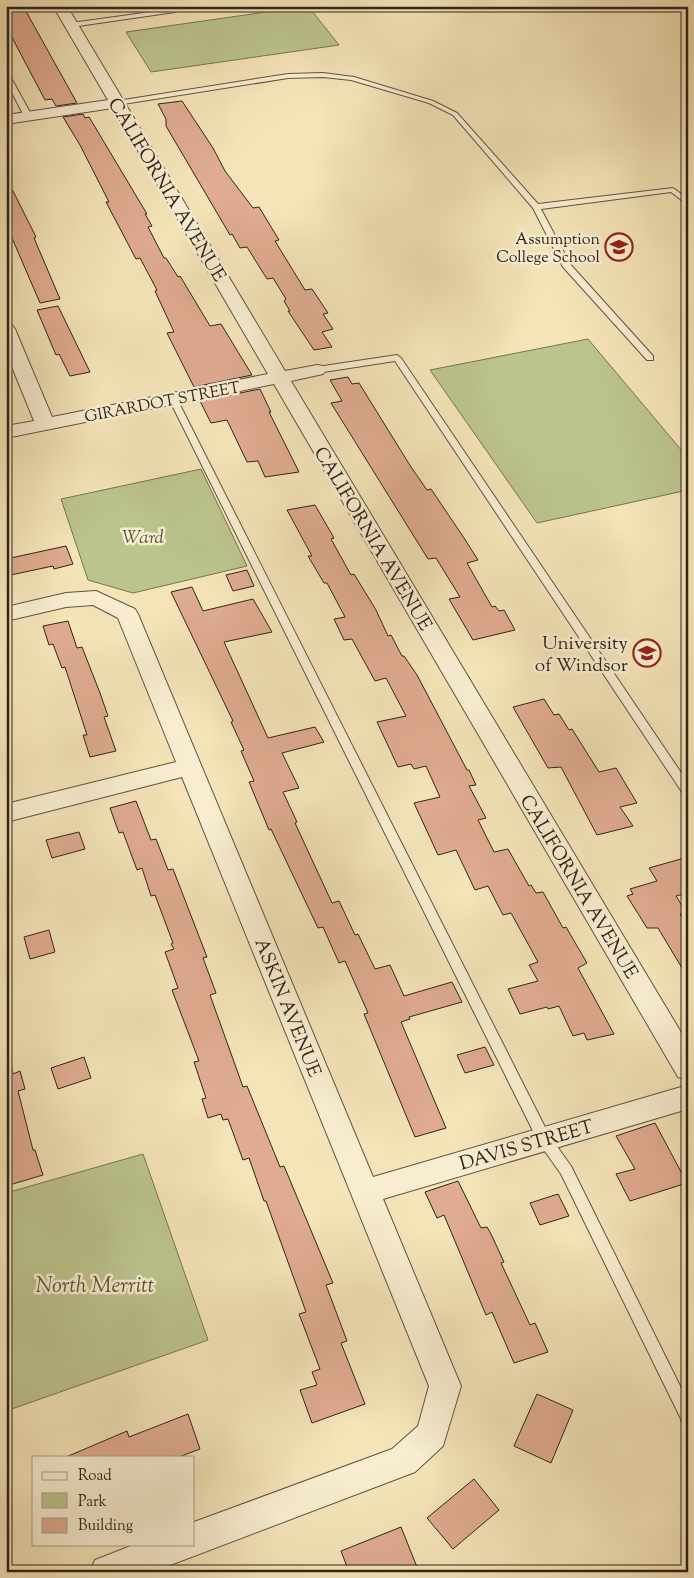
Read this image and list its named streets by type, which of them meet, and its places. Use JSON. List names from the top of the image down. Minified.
{"streets":{"street":["CALIFORNIA AVENUE","GIRARDOT STREET","ASKIN AVENUE","DAVIS STREET"]},"crossings":[["CALIFORNIA AVENUE","GIRARDOT STREET"],["ASKIN AVENUE","DAVIS STREET"]],"parks":["Ward","North Merritt"],"places":{"school or university":["Assumption College School","University of Windsor"]},"legend":["Road","Park","Building"]}
